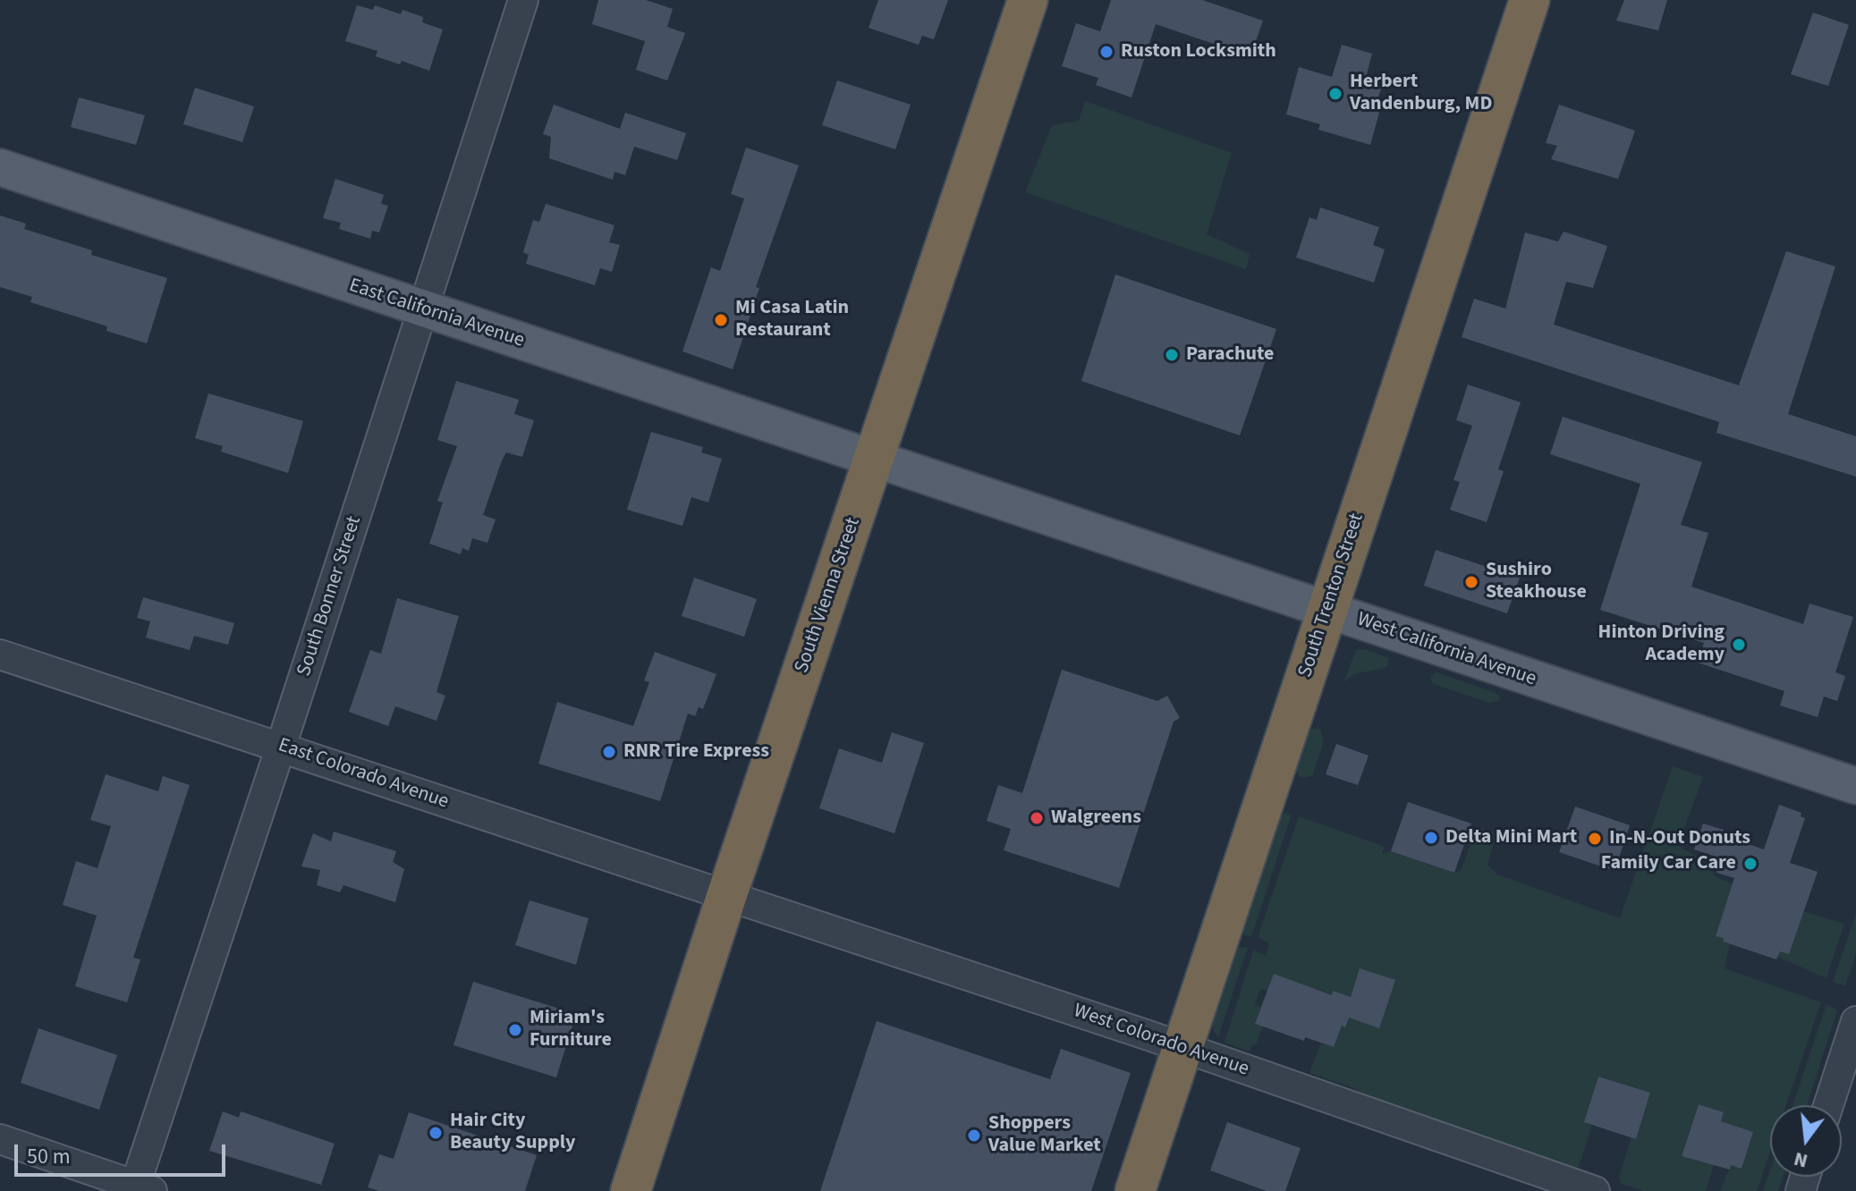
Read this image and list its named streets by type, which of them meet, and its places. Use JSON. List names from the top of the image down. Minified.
{"streets":{"highway":["South Vienna Street","South Trenton Street"],"main road":["East California Avenue","West California Avenue"],"street":["South Bonner Street","East Colorado Avenue","West Colorado Avenue"]},"crossings":[["East California Avenue","South Vienna Street"],["East California Avenue","South Bonner Street"],["East California Avenue","West California Avenue"],["South Vienna Street","West California Avenue"],["South Vienna Street","East Colorado Avenue"],["South Vienna Street","West Colorado Avenue"],["South Trenton Street","West California Avenue"],["South Trenton Street","West Colorado Avenue"],["South Bonner Street","East Colorado Avenue"],["East Colorado Avenue","West Colorado Avenue"]],"places":["Ruston Locksmith","Herbert Vandenburg, MD","Mi Casa Latin Restaurant","Parachute","Sushiro Steakhouse","Hinton Driving Academy","RNR Tire Express","Walgreens","Delta Mini Mart","In-N-Out Donuts","Family Car Care","Miriam's Furniture","Hair City Beauty Supply","Shoppers Value Market"],"scale_bar":"50 m","north":"bottom"}
